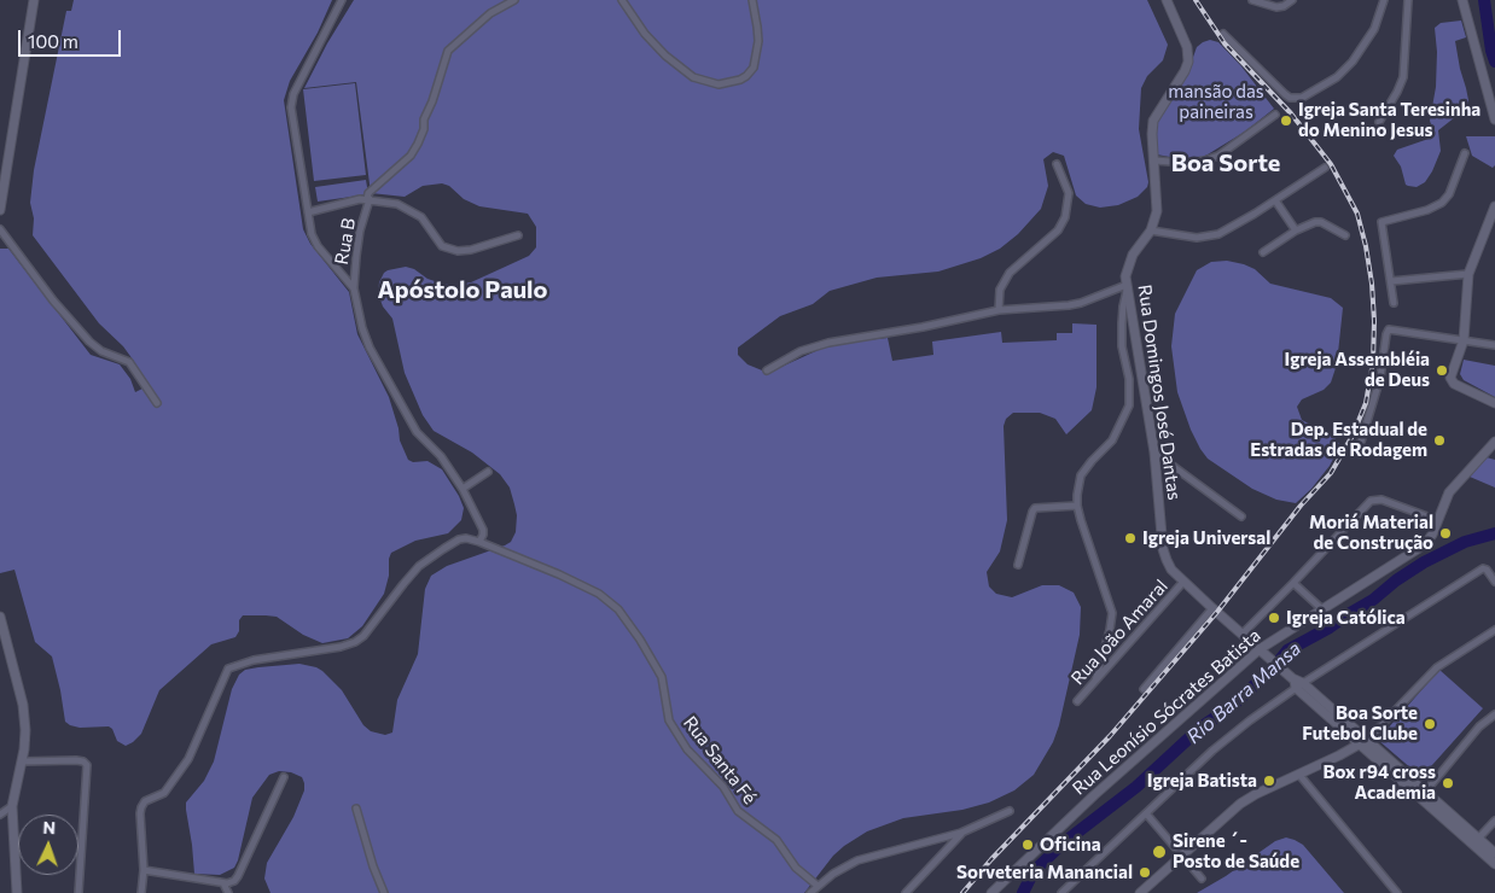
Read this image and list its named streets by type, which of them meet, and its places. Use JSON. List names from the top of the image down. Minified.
{"streets":{"street":["Rua B","Rua Domingos José Dantas","Rua João Amaral","Rua Leonísio Sócrates Batista","Rua Santa Fé"]},"crossings":[["Rua Domingos José Dantas","Rua João Amaral"],["Rua Domingos José Dantas","Rua Leonísio Sócrates Batista"]],"districts":["Boa Sorte","Apóstolo Paulo"],"water":["Rio Barra Mansa"],"parks":["mansão das paineiras"],"places":["Igreja Santa Teresinha do Menino Jesus","Igreja Assembléia de Deus","Dep. Estadual de Estradas de Rodagem","Moriá Material de Construção","Igreja Universal","Igreja Católica","Boa Sorte Futebol Clube","Igreja Batista","Box r94 cross Academia","Oficina","Sirene ´- Posto de Saúde","Sorveteria Manancial"],"scale_bar":"100 m","north":"top"}
